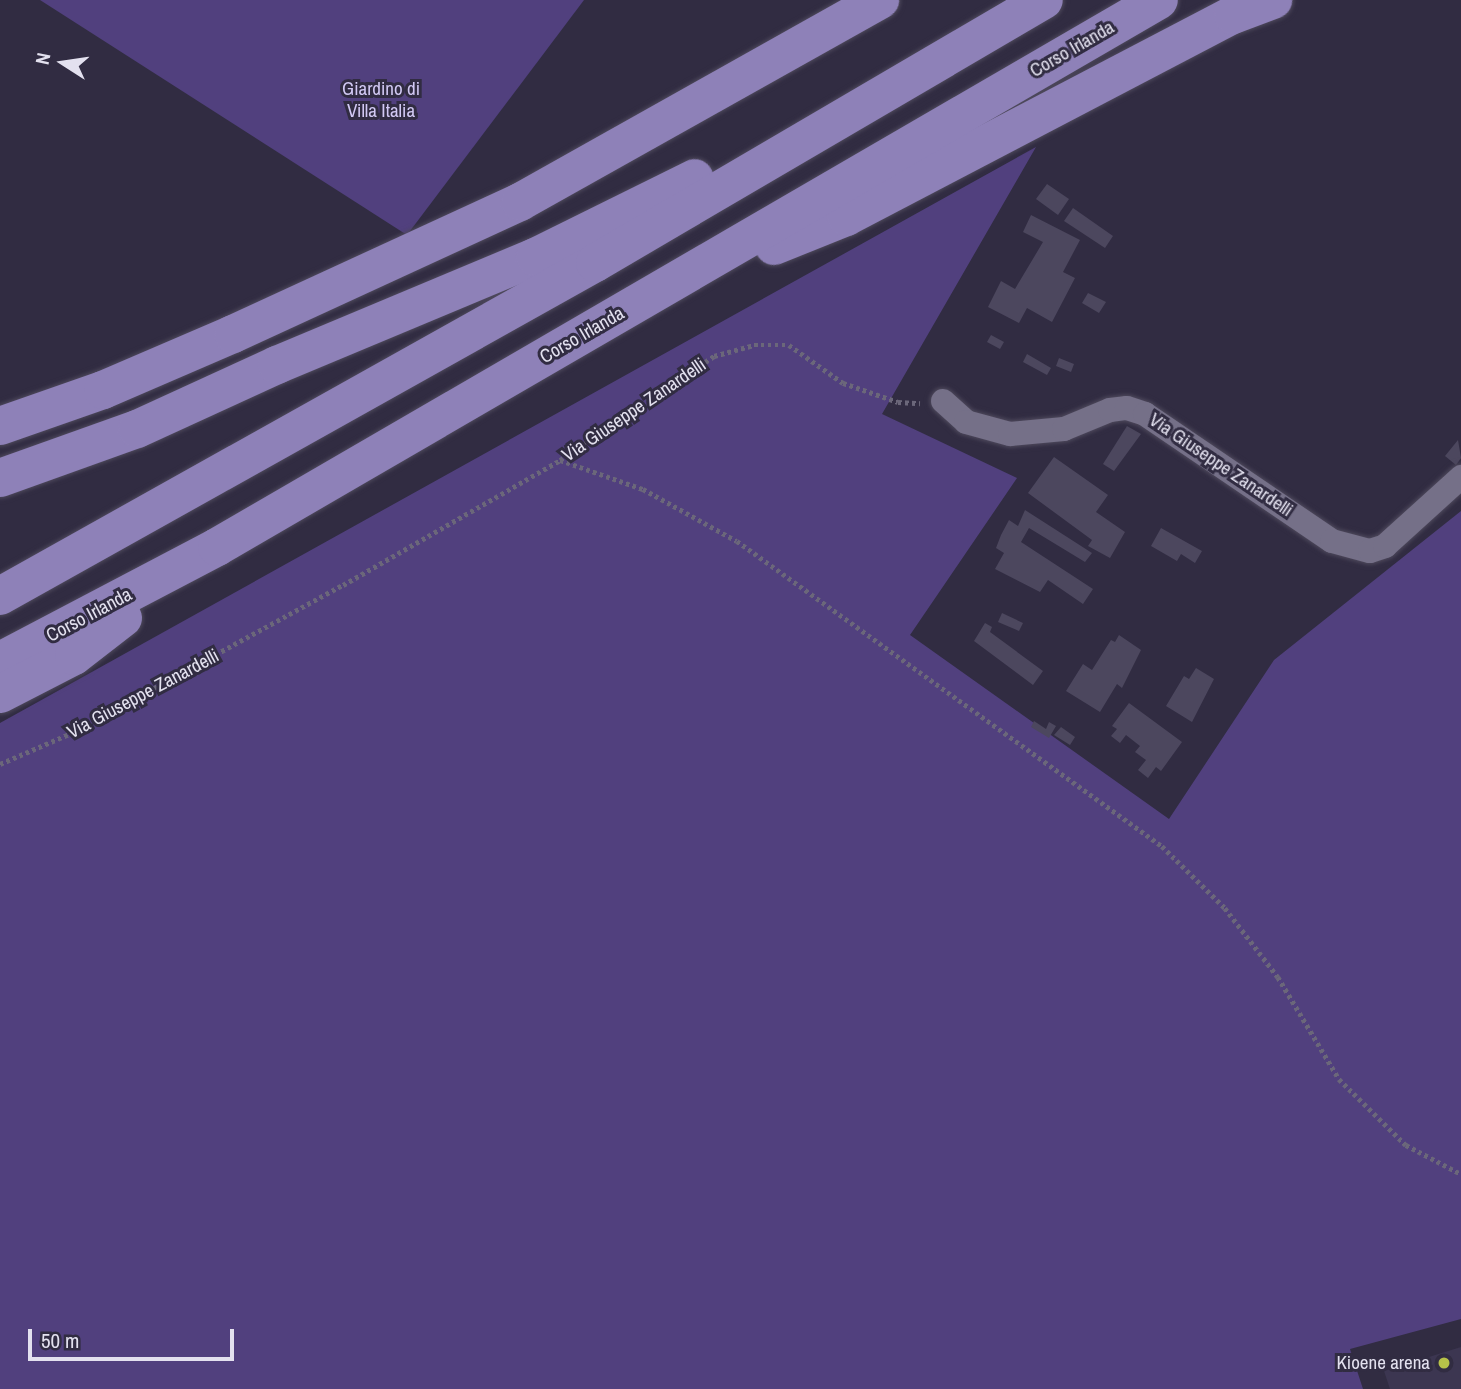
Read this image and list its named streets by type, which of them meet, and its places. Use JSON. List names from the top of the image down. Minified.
{"streets":{"highway":["Corso Irlanda"],"street":["Via Giuseppe Zanardelli"]},"parks":["Giardino di Villa Italia"],"places":["Kioene arena"],"scale_bar":"50 m","north":"left"}
